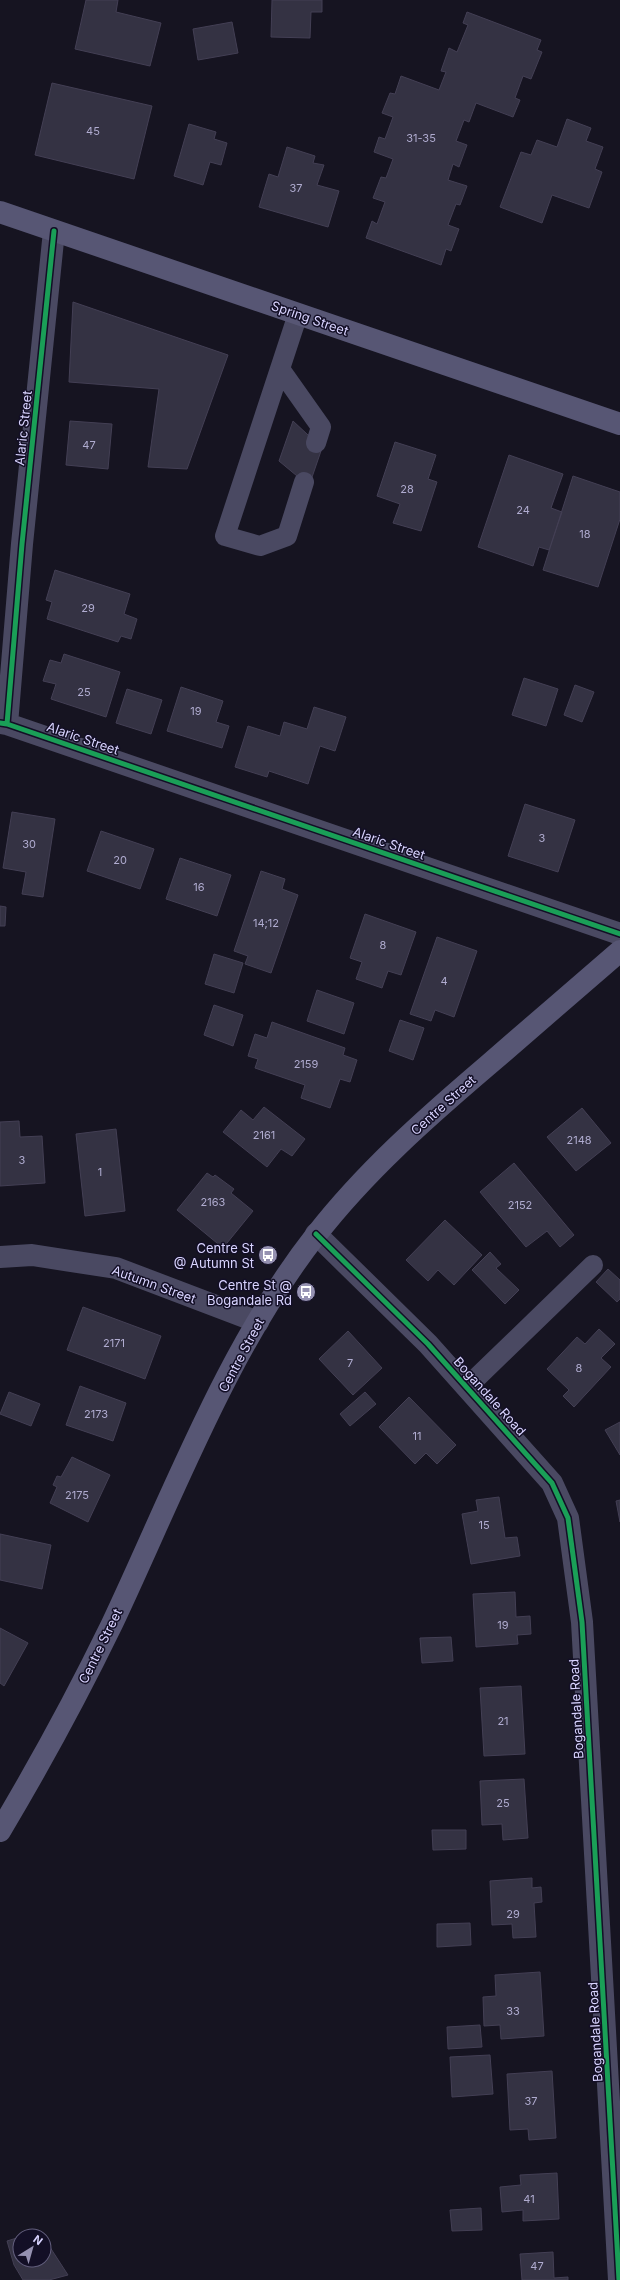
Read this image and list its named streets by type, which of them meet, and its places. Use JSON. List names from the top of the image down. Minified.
{"streets":{"main road":["Spring Street","Centre Street"],"street":["Alaric Street","Autumn Street","Bogandale Road"]},"crossings":[["Spring Street","Alaric Street"],["Centre Street","Autumn Street"],["Centre Street","Bogandale Road"]],"places":{"bus stop":["Centre St @ Autumn St","Centre St @ Bogandale Rd"]},"house_numbers":["45","31-35","37","47","28","24","18","29","25","19","3","30","20","16","14;12","8","4","2159","2161","2148","3","1","2163","2152","2171","7","8","2173","11","2175","15","19","21","25","29","33","37","41","47"],"north":"top right"}
